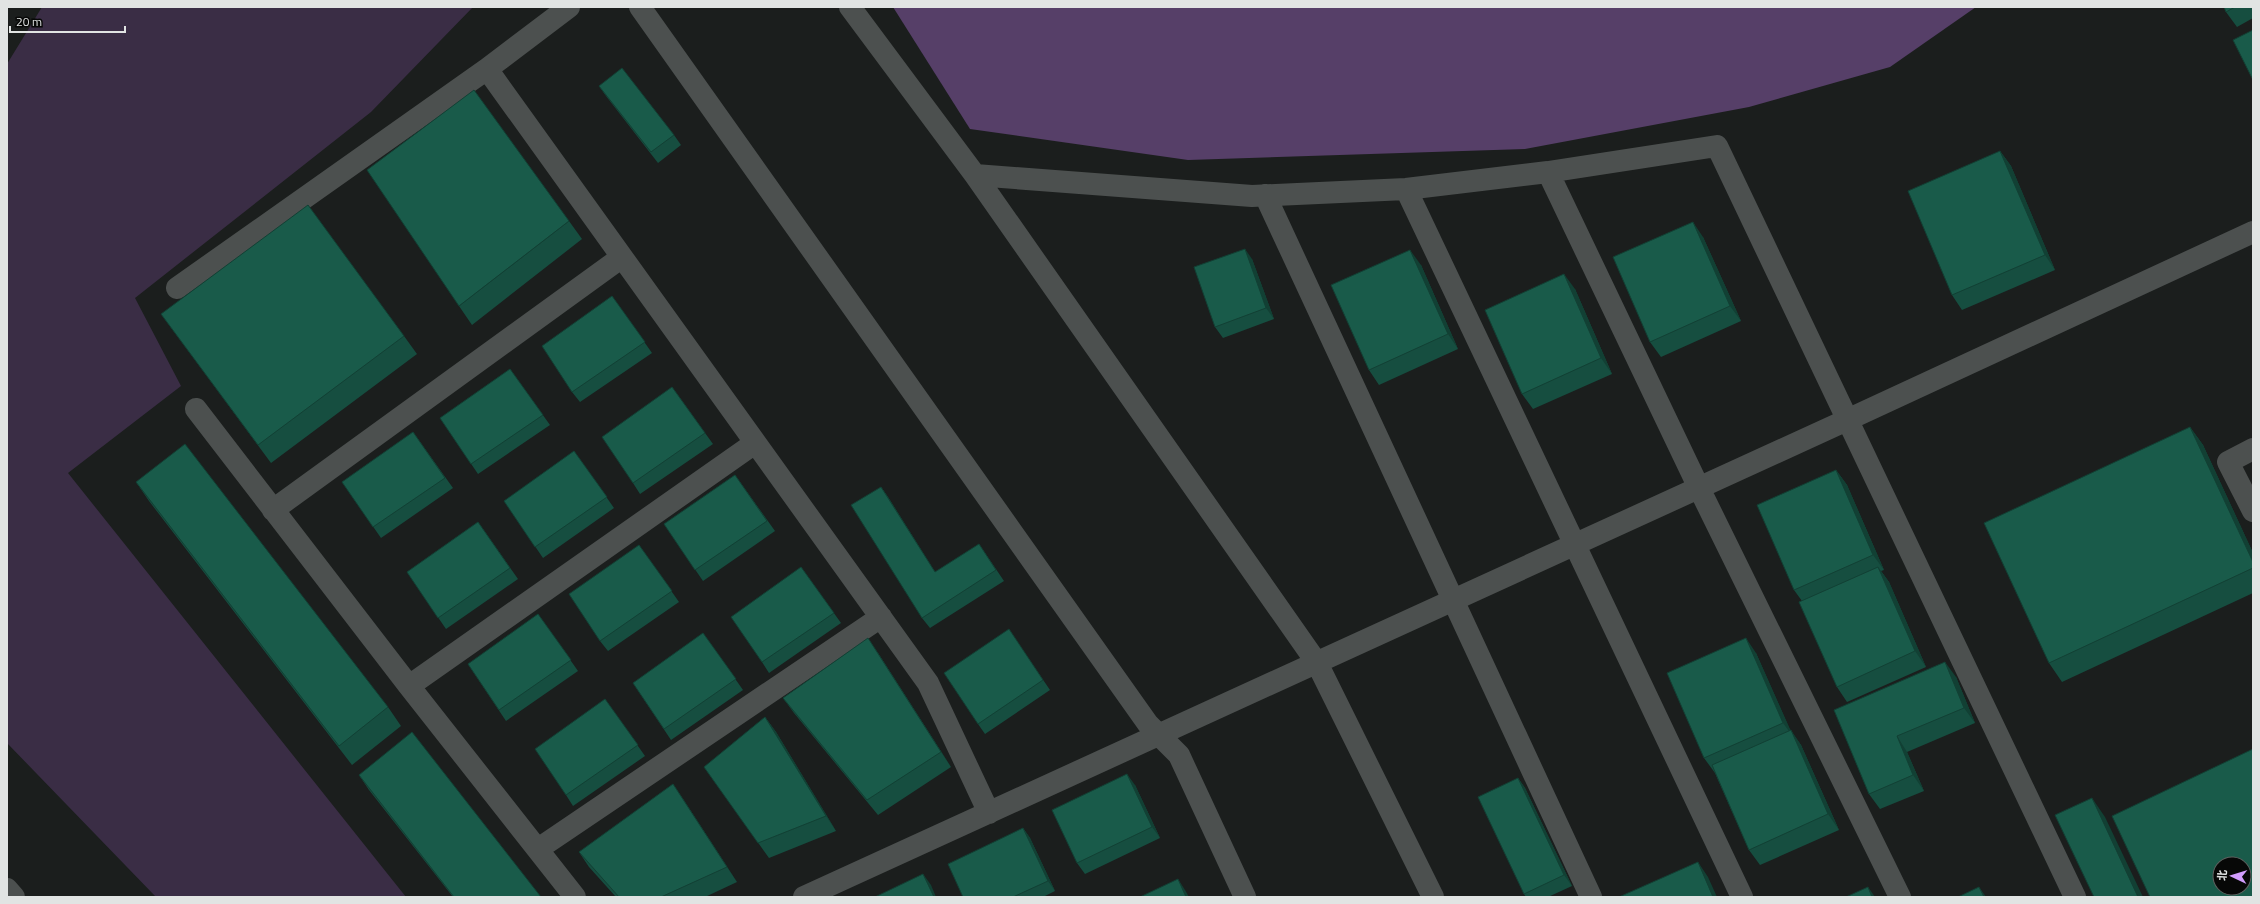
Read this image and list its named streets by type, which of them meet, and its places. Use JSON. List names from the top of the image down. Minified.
{"scale_bar":"20 m","north":"left"}
